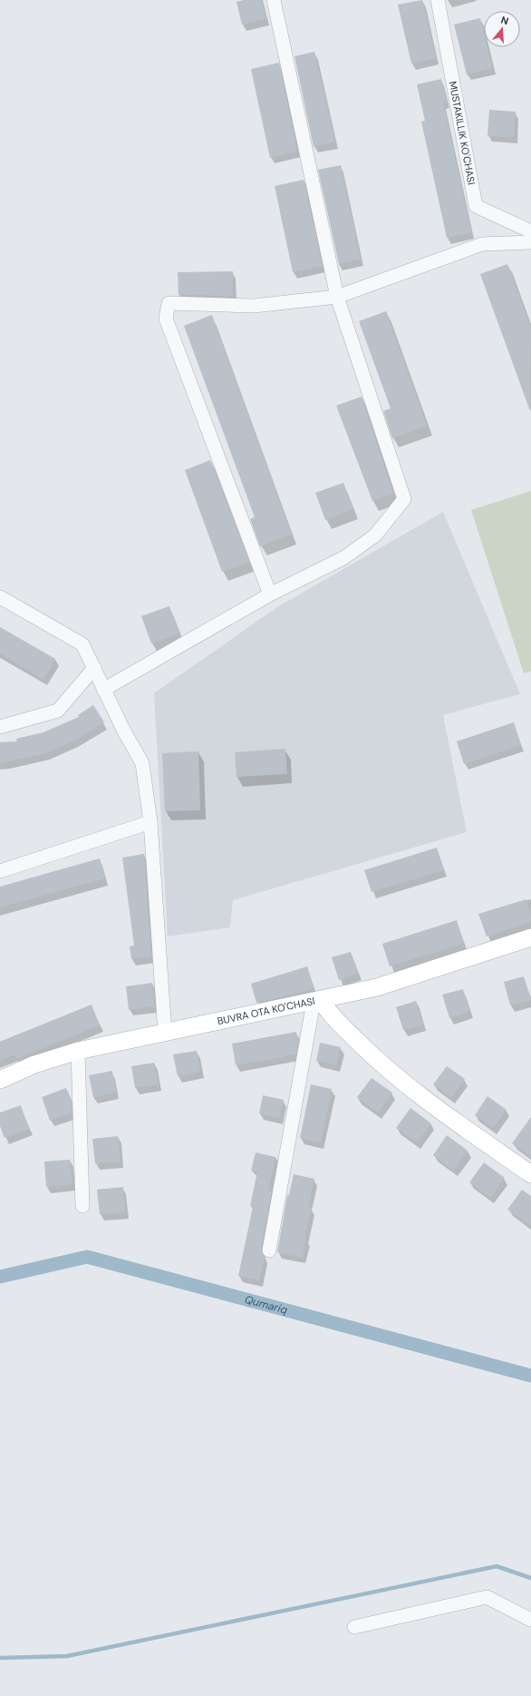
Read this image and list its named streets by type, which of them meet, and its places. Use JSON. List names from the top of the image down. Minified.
{"streets":{"main road":["BUVRA OTA KO'CHASI"],"street":["MUSTAKILLIK KO'CHASI"]},"water":["Qumariq"],"north":"top"}
